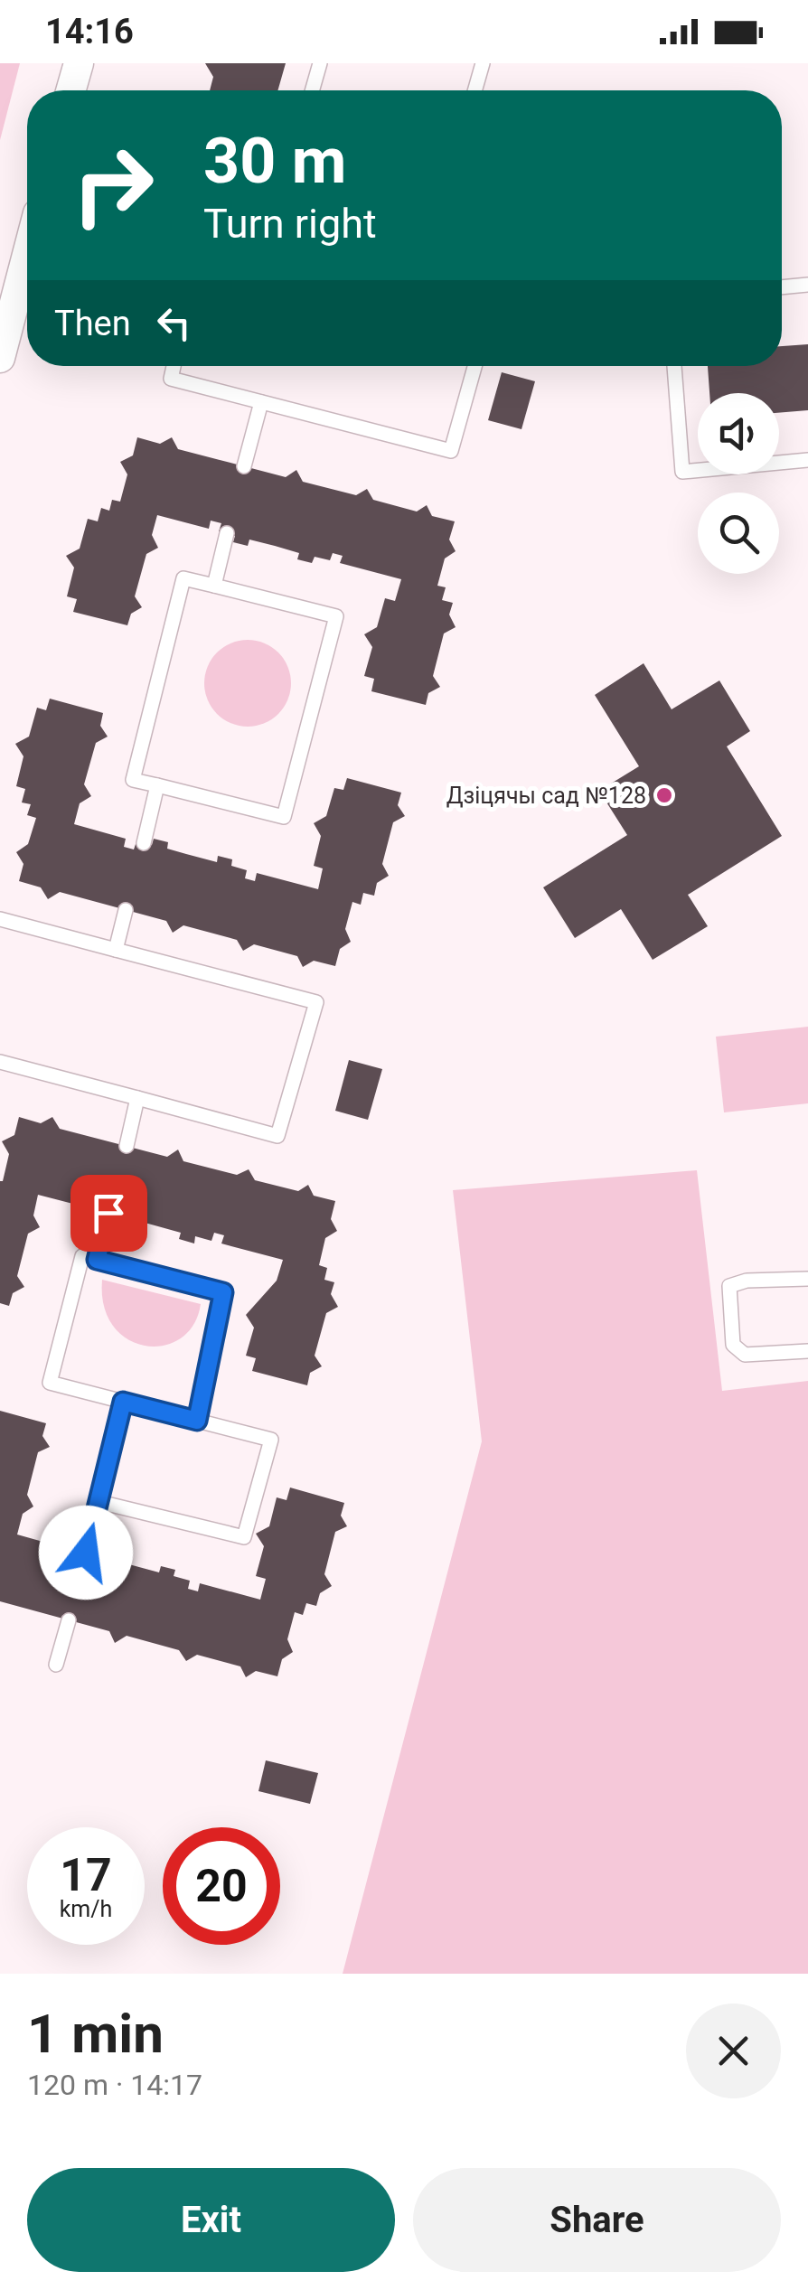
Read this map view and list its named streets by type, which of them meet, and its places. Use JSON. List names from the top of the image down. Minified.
{"places":["Дзіцячы сад №128"],"page":{"status":"14:16","turn":["30 m","Turn right"],"then":"Then","speed":"17 km/h","limit":"20","heading":["1 min","120 m · 14:17"],"buttons":["Exit","Share"]}}
